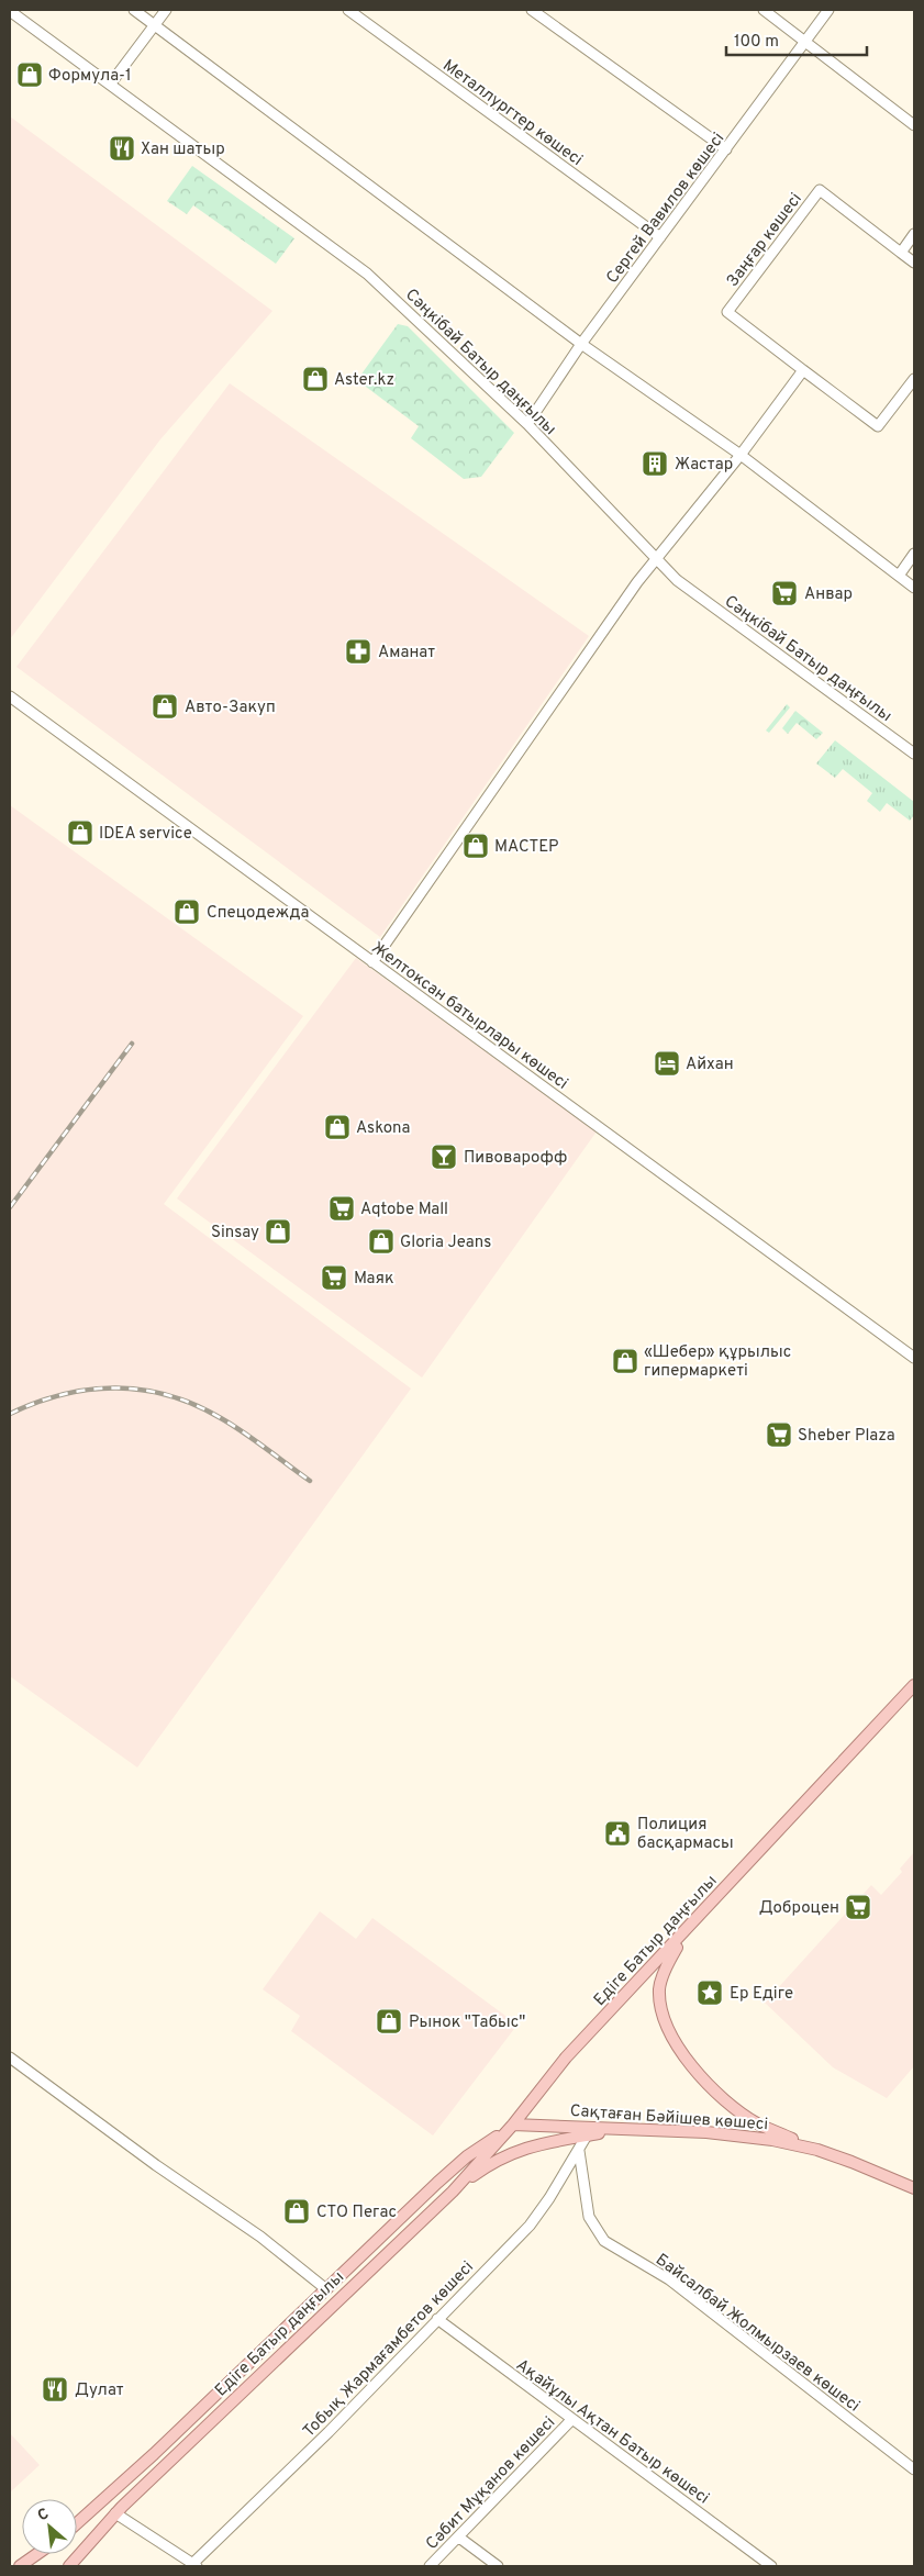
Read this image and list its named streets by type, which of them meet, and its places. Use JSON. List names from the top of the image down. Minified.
{"streets":{"main road":["Едіге Батыр даңғылы","Сақтаған Бәйішев көшесі"],"street":["Металлургтер көшесі","Сергей Вавилов көшесі","Заңғар көшесі","Сәңкібай Батыр даңғылы","Желтоксан батырлары көшесі","Байсалбай Жолмырзаев көшесі","Тобық Жармағамбетов көшесі","Ақайұлы Ақтан Батыр көшесі","Сәбит Мұқанов көшесі"]},"crossings":[["Металлургтер көшесі","Сергей Вавилов көшесі"],["Сергей Вавилов көшесі","Сәңкібай Батыр даңғылы"],["Едіге Батыр даңғылы","Сақтаған Бәйішев көшесі"],["Байсалбай Жолмырзаев көшесі","Тобық Жармағамбетов көшесі"],["Тобық Жармағамбетов көшесі","Ақайұлы Ақтан Батыр көшесі"],["Ақайұлы Ақтан Батыр көшесі","Сәбит Мұқанов көшесі"]],"places":{"shop":["Формула-1","Aster.kz","Авто-Закуп","IDEA service","МАСТЕР","Спецодежда","Askona","Sinsay","Gloria Jeans","«Шебер» құрылыс гипермаркеті","Рынок \"Табыс\"","СТО Пегас"],"restaurant":["Хан шатыр","Дулат"],"building":["Жастар"],"supermarket":["Анвар","Aqtobe Mall","Маяк","Sheber Plaza","Доброцен"],"pharmacy":["Аманат"],"hotel":["Айхан"],"bar":["Пивоварофф"],"public building":["Полиция басқармасы"],"place":["Ер Едіге"]},"scale_bar":"100 m","north":"top left"}
